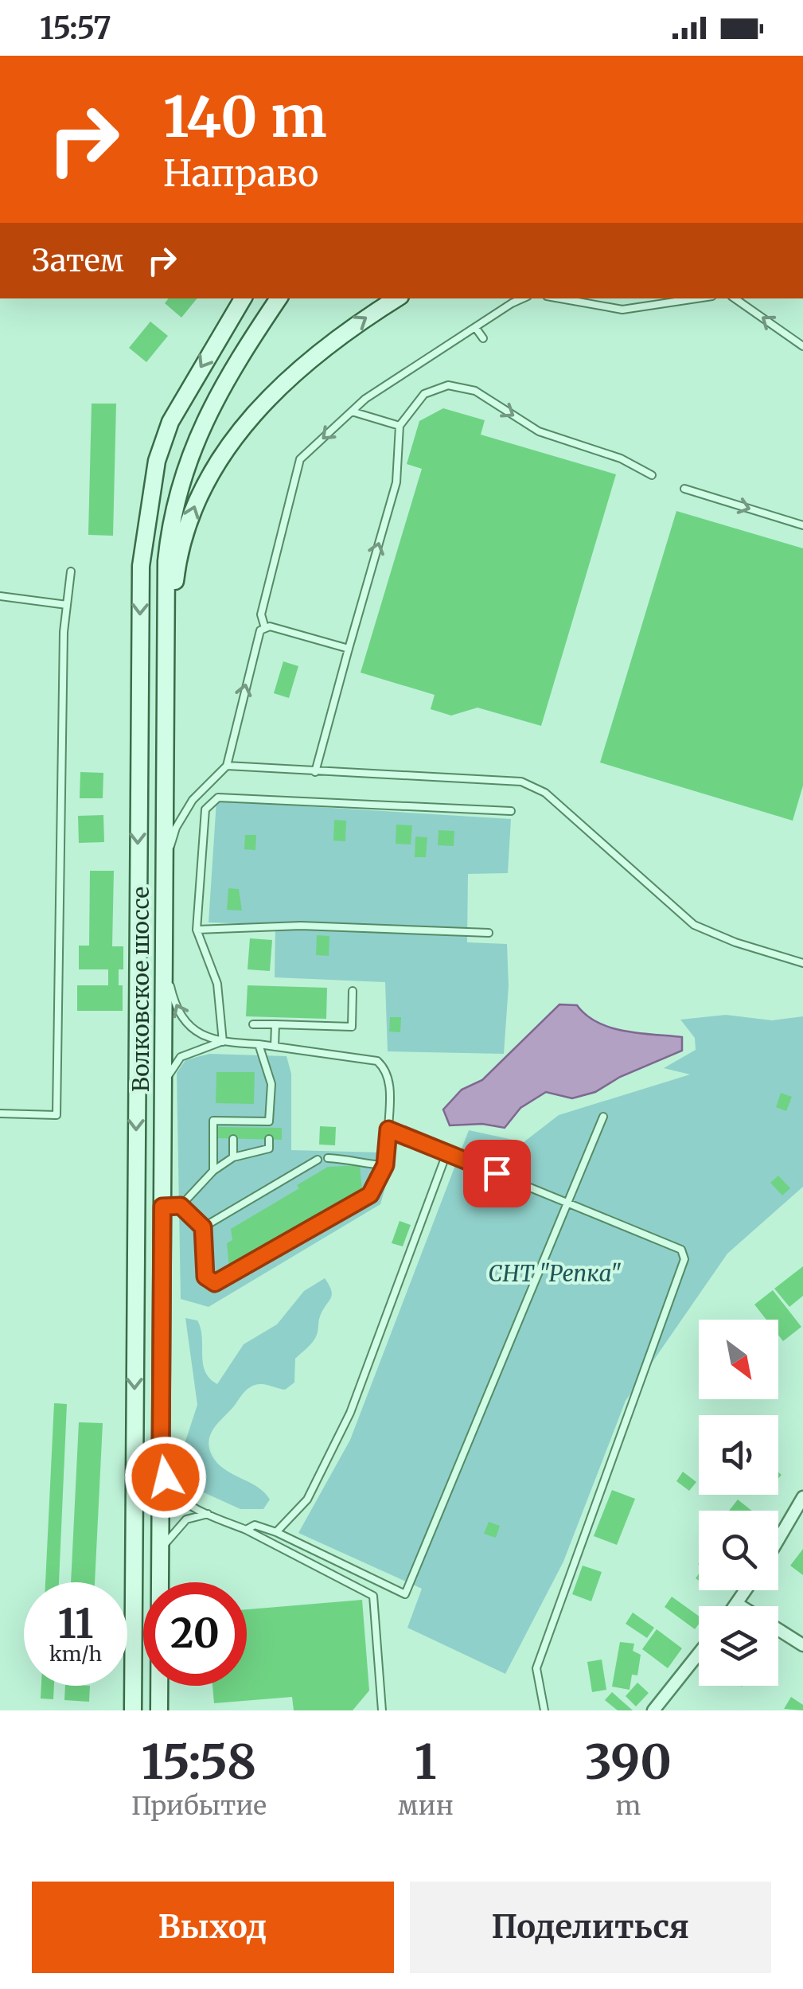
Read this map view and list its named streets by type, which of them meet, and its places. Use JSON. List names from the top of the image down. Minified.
{"streets":{"main road":["Волковское шоссе"]},"parks":["СНТ \"Репка\""],"north":"bottom right","page":{"status":"15:57","turn":["140 m","Направо"],"then":"Затем","speed":"11 km/h","limit":"20","eta":["15:58","Прибытие","1","мин","390","m"],"buttons":["Выход","Поделиться"]}}
